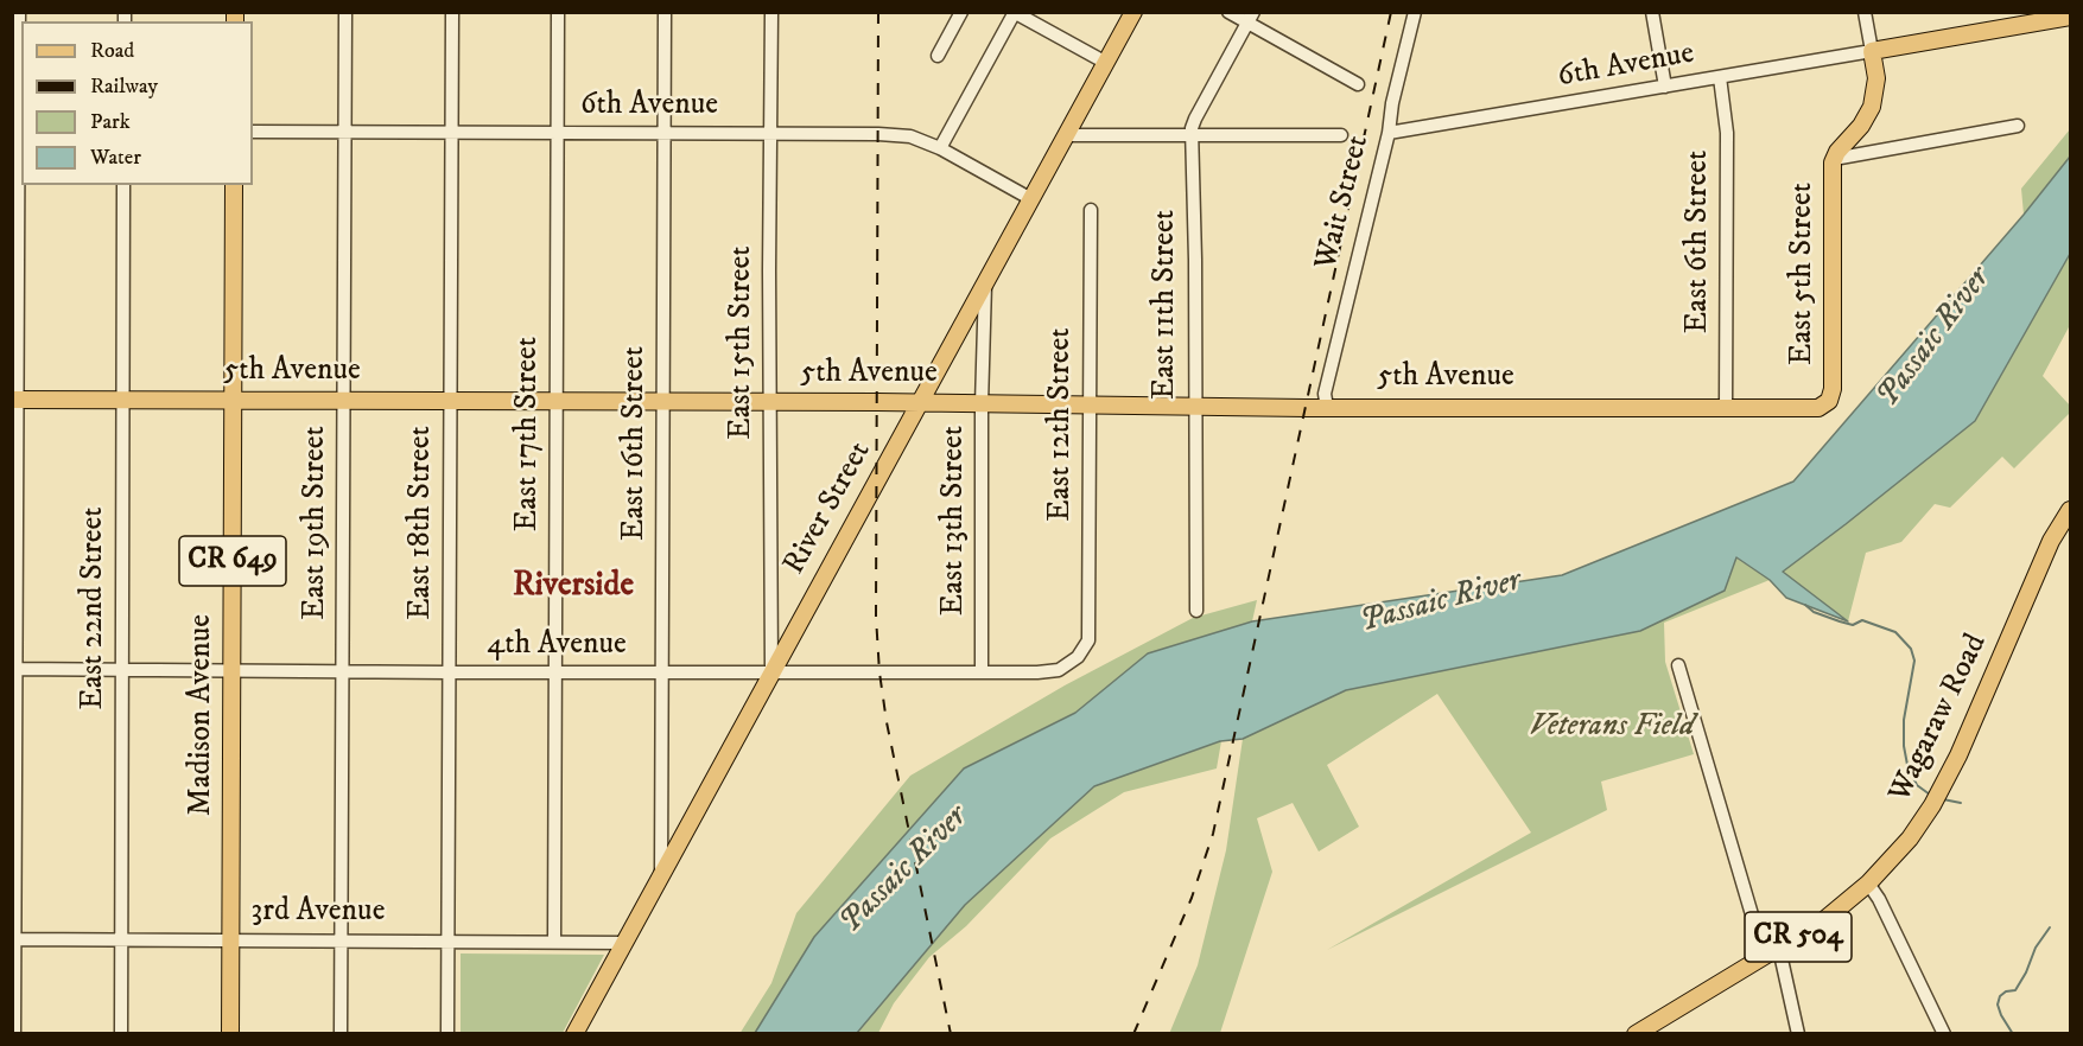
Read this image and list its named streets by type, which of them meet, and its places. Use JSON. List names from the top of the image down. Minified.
{"streets":{"main road":["East 5th Street","5th Avenue","River Street","CR 649","Madison Avenue","Wagaraw Road","CR 504"],"street":["6th Avenue","Wait Street","East 6th Street","East 11th Street","East 15th Street","East 12th Street","East 17th Street","East 16th Street","East 13th Street","East 19th Street","East 18th Street","East 22nd Street","4th Avenue","3rd Avenue"]},"crossings":[["6th Avenue","Wait Street"],["6th Avenue","East 6th Street"],["6th Avenue","East 5th Street"],["6th Avenue","East 15th Street"],["6th Avenue","East 17th Street"],["6th Avenue","East 16th Street"],["6th Avenue","River Street"],["6th Avenue","East 19th Street"],["6th Avenue","East 18th Street"],["Wait Street","5th Avenue"],["East 6th Street","East 5th Street"],["East 6th Street","5th Avenue"],["East 5th Street","5th Avenue"],["East 11th Street","5th Avenue"],["East 15th Street","5th Avenue"],["East 15th Street","River Street"],["East 15th Street","4th Avenue"],["5th Avenue","East 12th Street"],["5th Avenue","East 17th Street"],["5th Avenue","East 16th Street"],["5th Avenue","River Street"],["5th Avenue","East 13th Street"],["5th Avenue","East 19th Street"],["5th Avenue","East 18th Street"],["5th Avenue","East 22nd Street"],["5th Avenue","Madison Avenue"],["East 12th Street","4th Avenue"],["East 17th Street","4th Avenue"],["East 17th Street","3rd Avenue"],["East 16th Street","River Street"],["East 16th Street","4th Avenue"],["River Street","East 13th Street"],["River Street","4th Avenue"],["River Street","3rd Avenue"],["East 13th Street","4th Avenue"],["East 19th Street","4th Avenue"],["East 19th Street","3rd Avenue"],["East 18th Street","4th Avenue"],["East 18th Street","3rd Avenue"],["East 22nd Street","4th Avenue"],["East 22nd Street","3rd Avenue"],["4th Avenue","Madison Avenue"],["Madison Avenue","3rd Avenue"]],"districts":["Riverside"],"water":["Passaic River"],"parks":["Veterans Field"],"legend":["Road","Railway","Park","Water"]}
